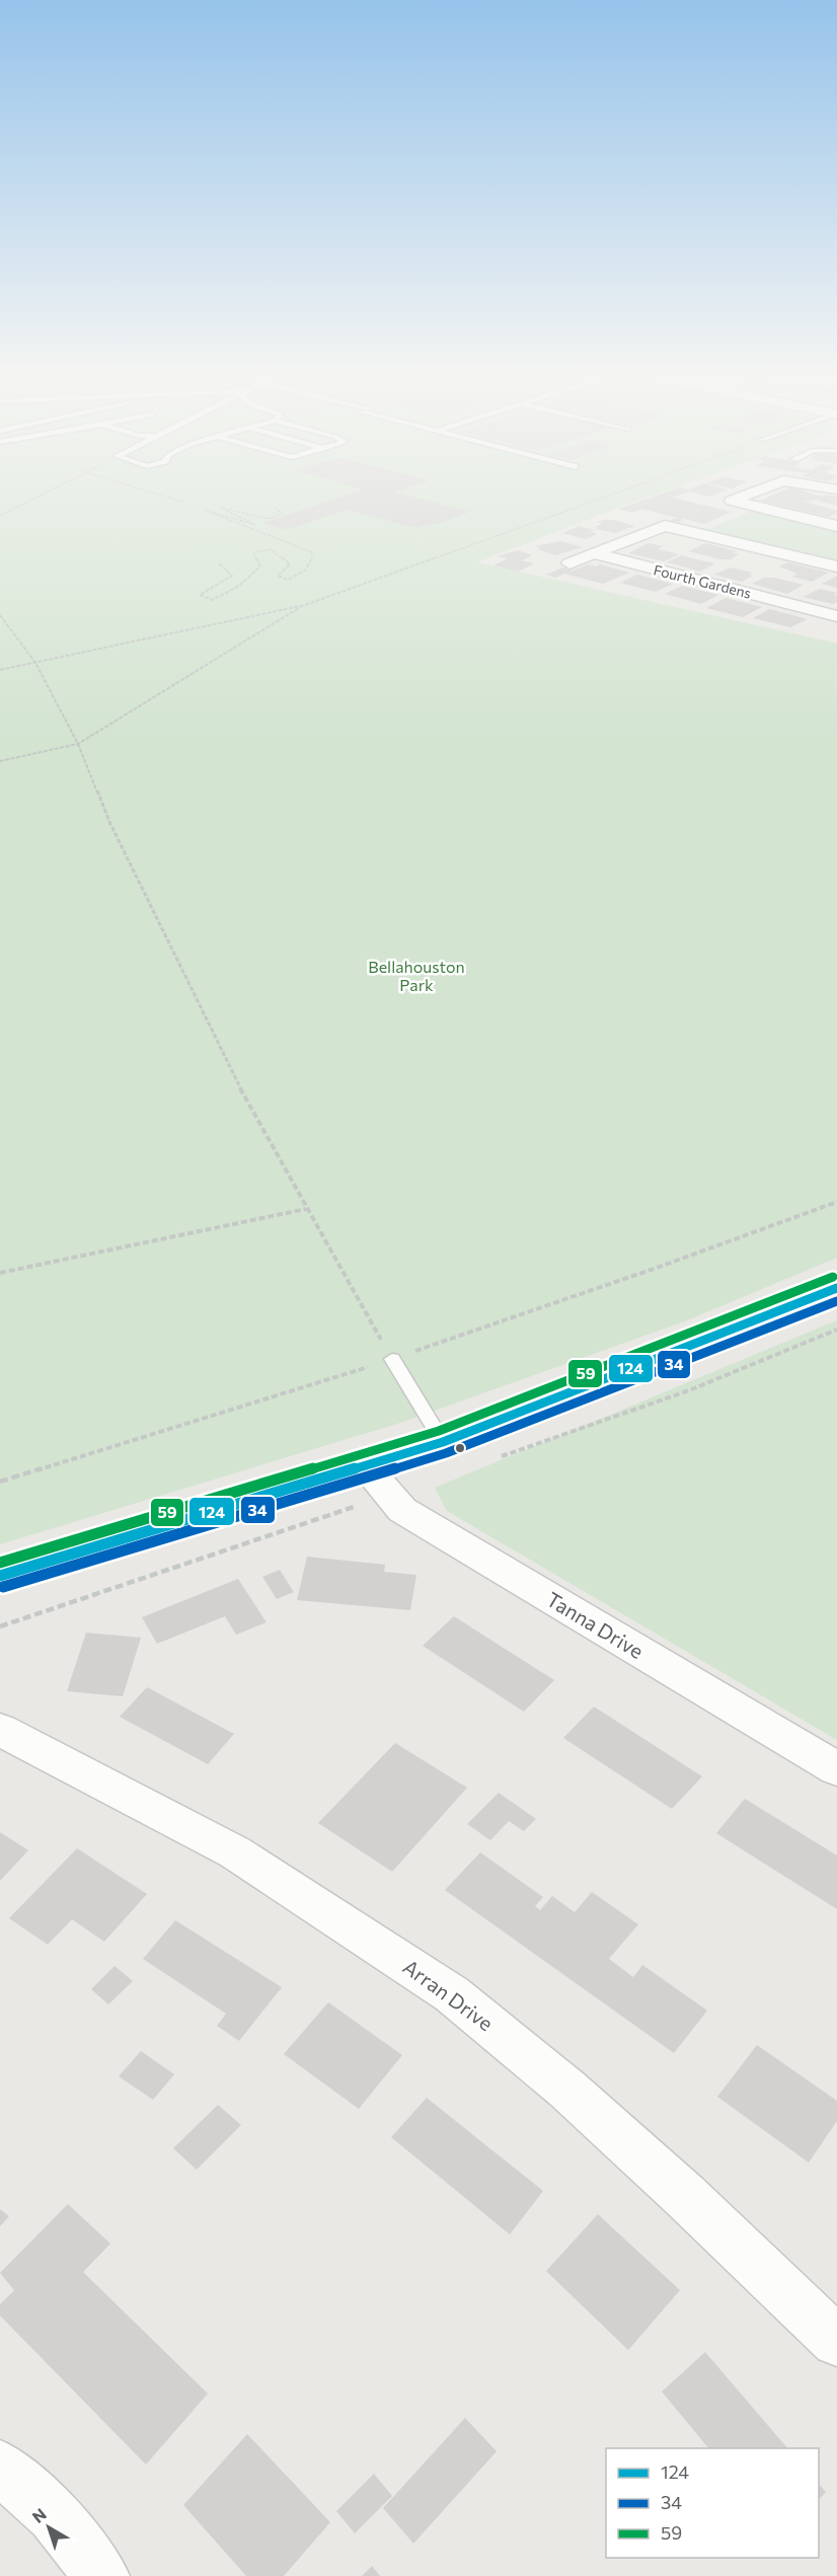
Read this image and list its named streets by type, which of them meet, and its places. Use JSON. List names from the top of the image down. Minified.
{"streets":{"street":["Fourth Gardens","Tanna Drive","Arran Drive"]},"parks":["Bellahouston Park"],"lines":["transit line 59","transit line 124","transit line 34"],"legend":["124","34","59"],"north":"top left"}
